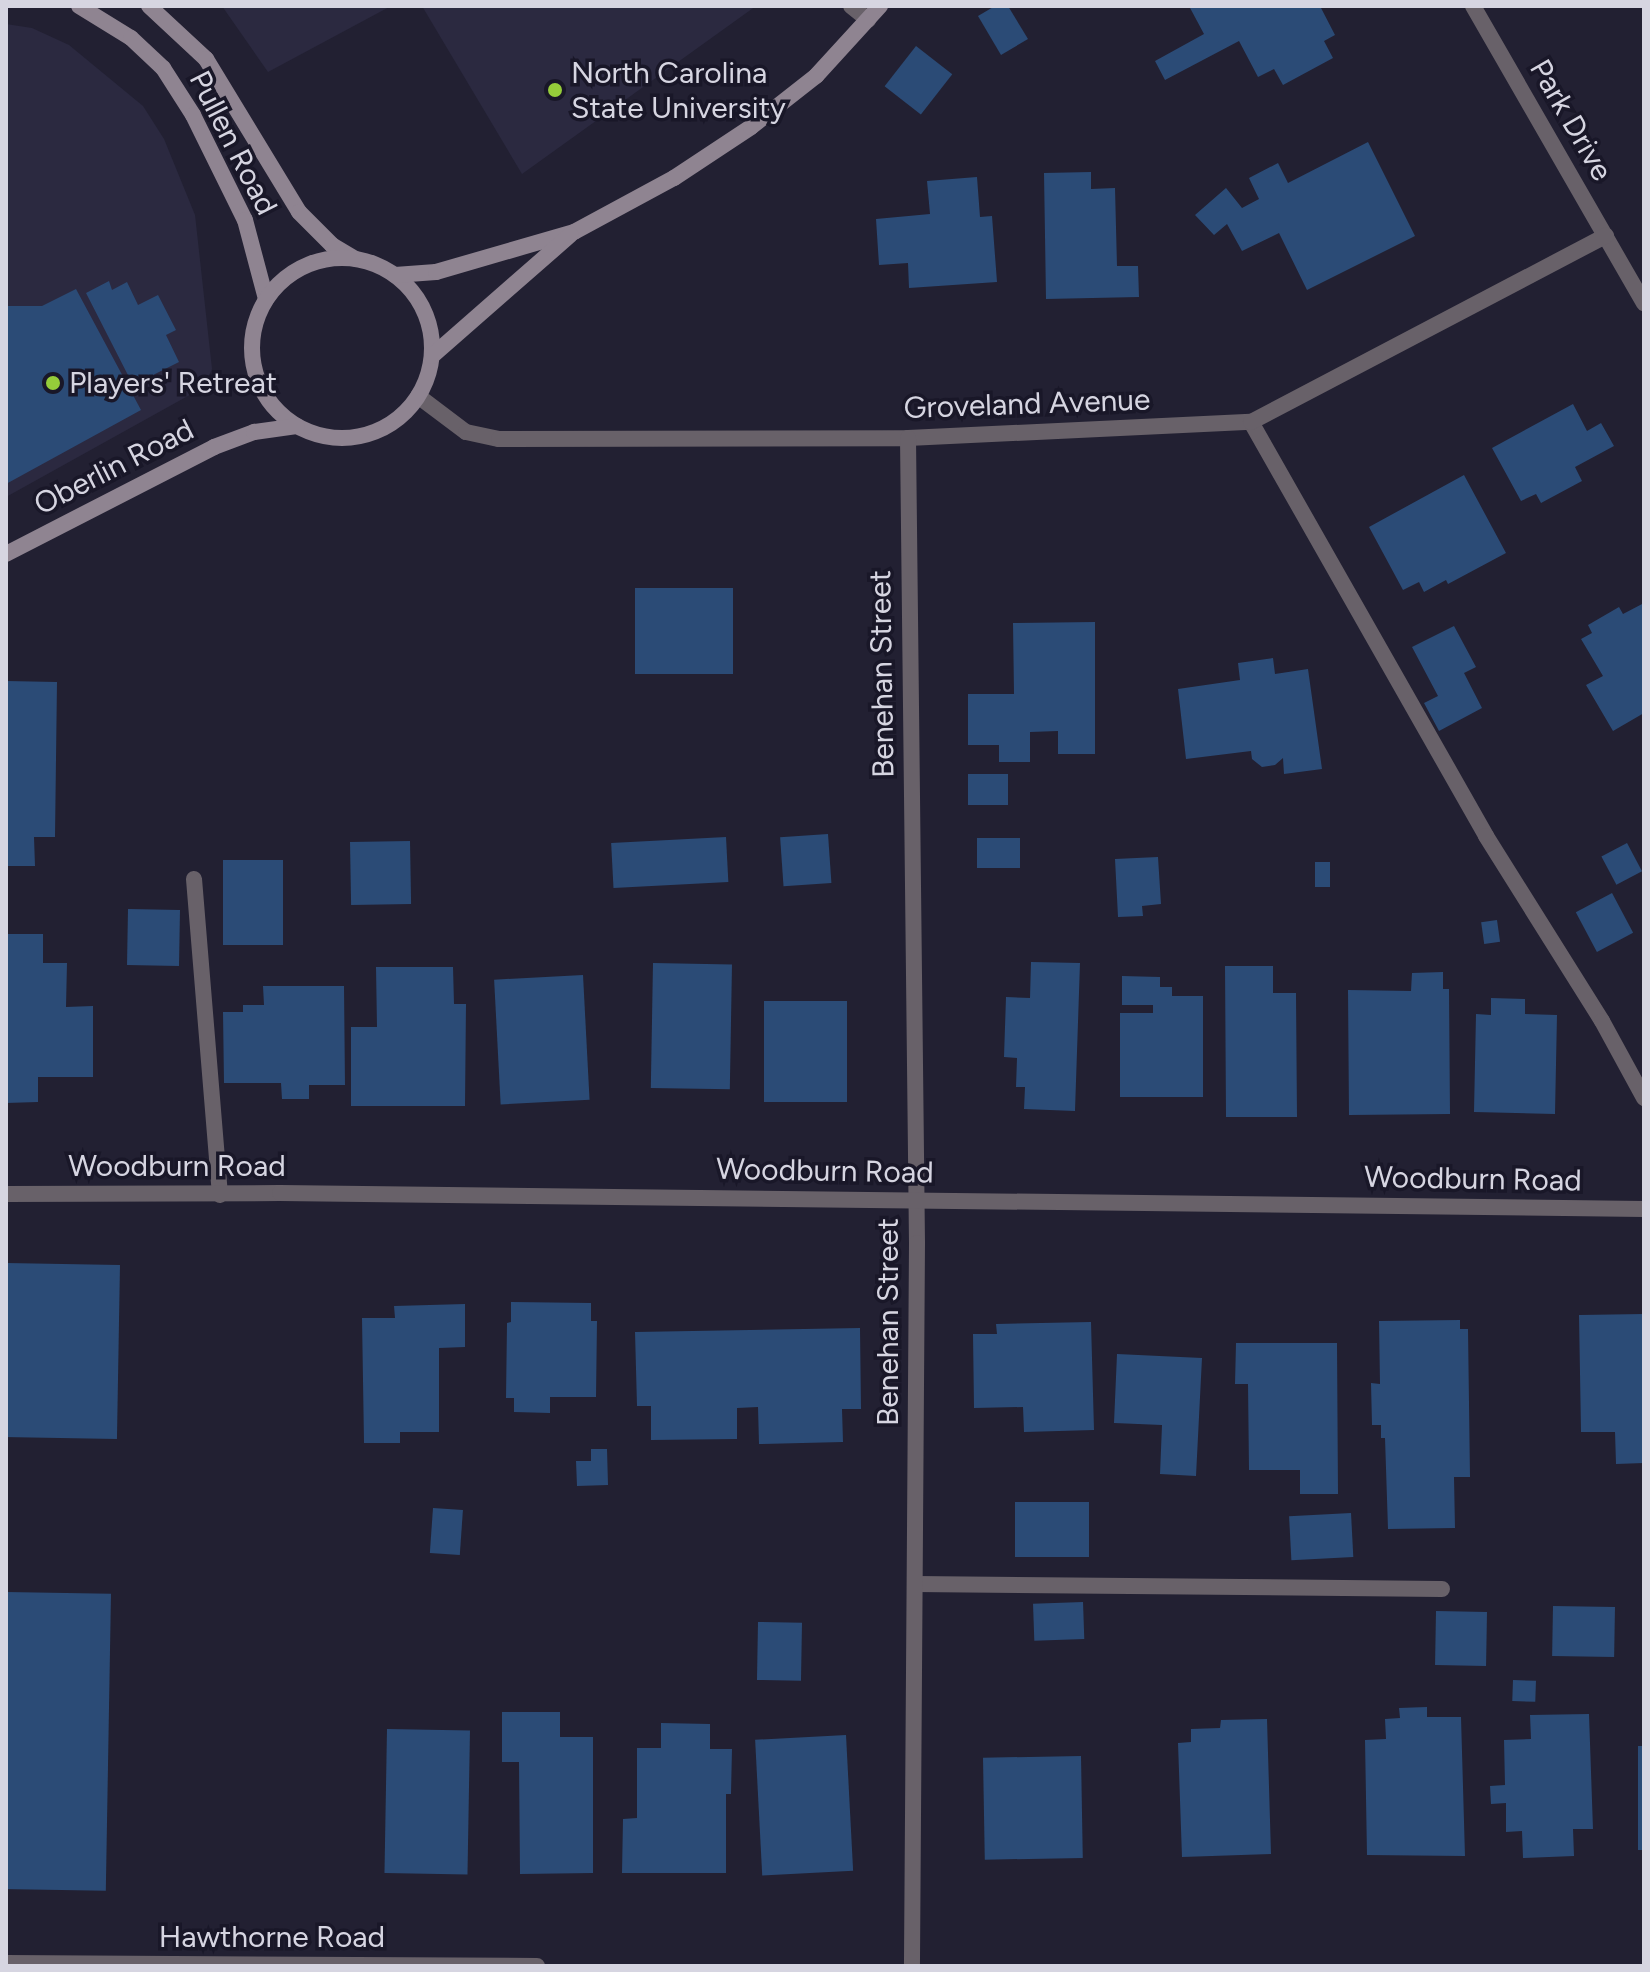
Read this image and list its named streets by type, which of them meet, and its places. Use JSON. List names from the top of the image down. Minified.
{"streets":{"main road":["Pullen Road","Oberlin Road"],"street":["Park Drive","Groveland Avenue","Benehan Street","Woodburn Road","Hawthorne Road"]},"crossings":[["Park Drive","Groveland Avenue"],["Pullen Road","Groveland Avenue"],["Pullen Road","Oberlin Road"],["Groveland Avenue","Oberlin Road"],["Groveland Avenue","Benehan Street"],["Benehan Street","Woodburn Road"]],"places":["North Carolina State University","Players' Retreat"]}
